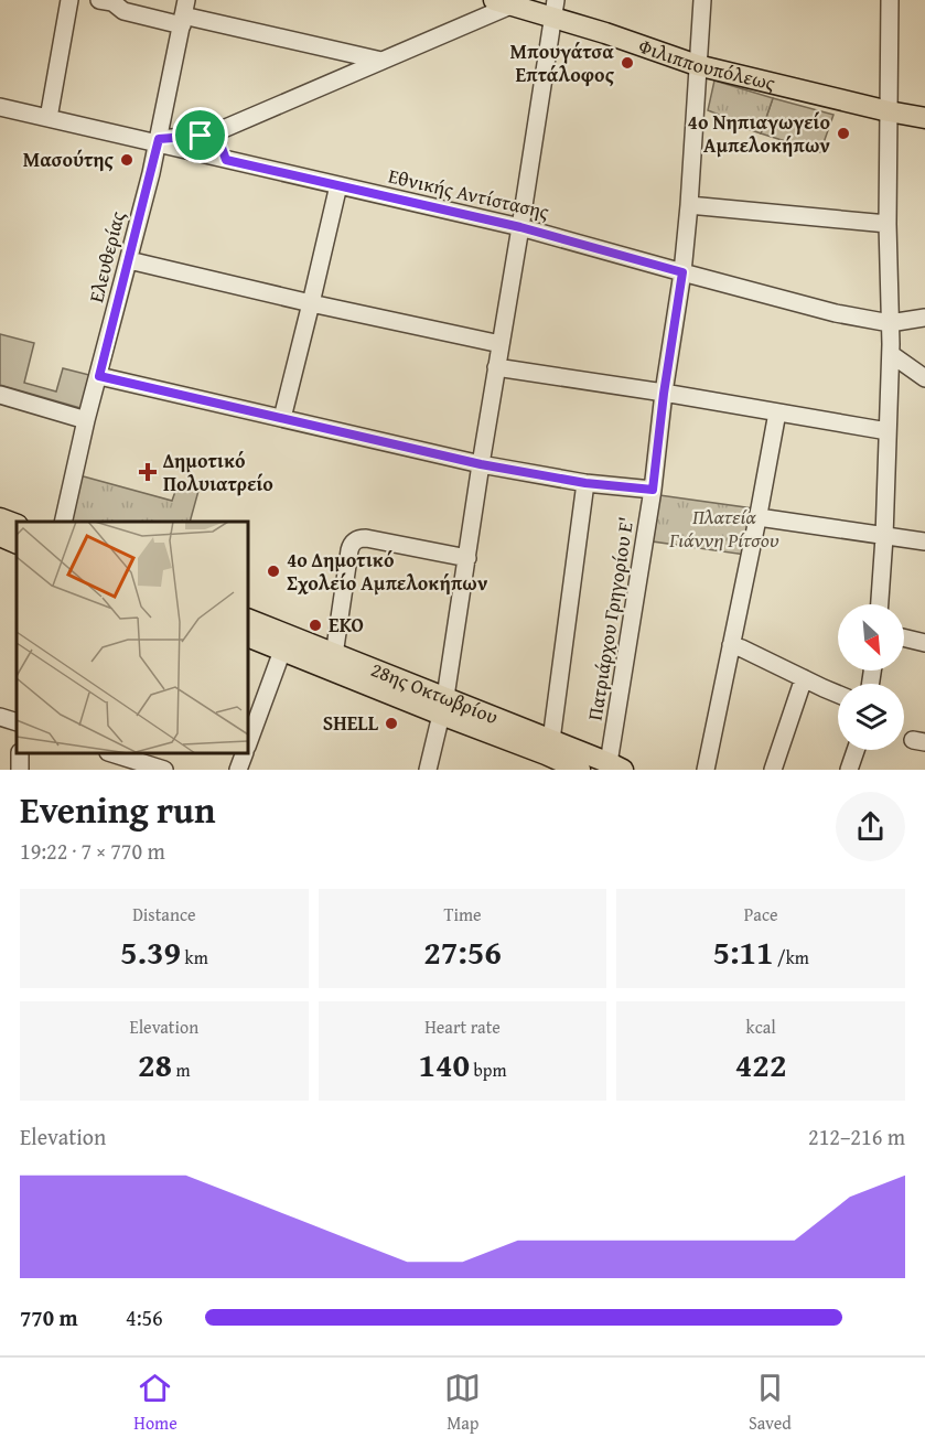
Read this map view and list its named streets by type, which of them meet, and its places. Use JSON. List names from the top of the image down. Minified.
{"streets":{"main road":["Φιλιππουπόλεως","28ης Οκτωβρίου"],"street":["Εθνικής Αντίστασης","Ελευθερίας","Πατριάρχου Γρηγορίου Ε'"]},"crossings":[["Φιλιππουπόλεως","Πατριάρχου Γρηγορίου Ε'"],["Εθνικής Αντίστασης","Ελευθερίας"],["Εθνικής Αντίστασης","Πατριάρχου Γρηγορίου Ε'"],["Πατριάρχου Γρηγορίου Ε'","28ης Οκτωβρίου"]],"parks":["Πλατεία Γιάννη Ρίτσου"],"places":{"other":["Μπουγάτσα Επτάλοφος","4ο Νηπιαγωγείο Αμπελοκήπων","Μασούτης","4ο Δημοτικό Σχολείο Αμπελοκήπων","EKO","SHELL"],"health":["Δημοτικό Πολυιατρείο"]},"north":"bottom right","page":{"heading":["Evening run","19:22 · 7 × 770 m"],"stats":[["Distance","5.39 km"],["Time","27:56"],["Pace","5:11 /km"],["Elevation","28 m"],["Heart rate","140 bpm"],["kcal","422"]],"chart":["Elevation","212–216 m"],"list":[{"name":"770 m","note":"4:56"}],"tabs":["Home","Map","Saved"]}}
